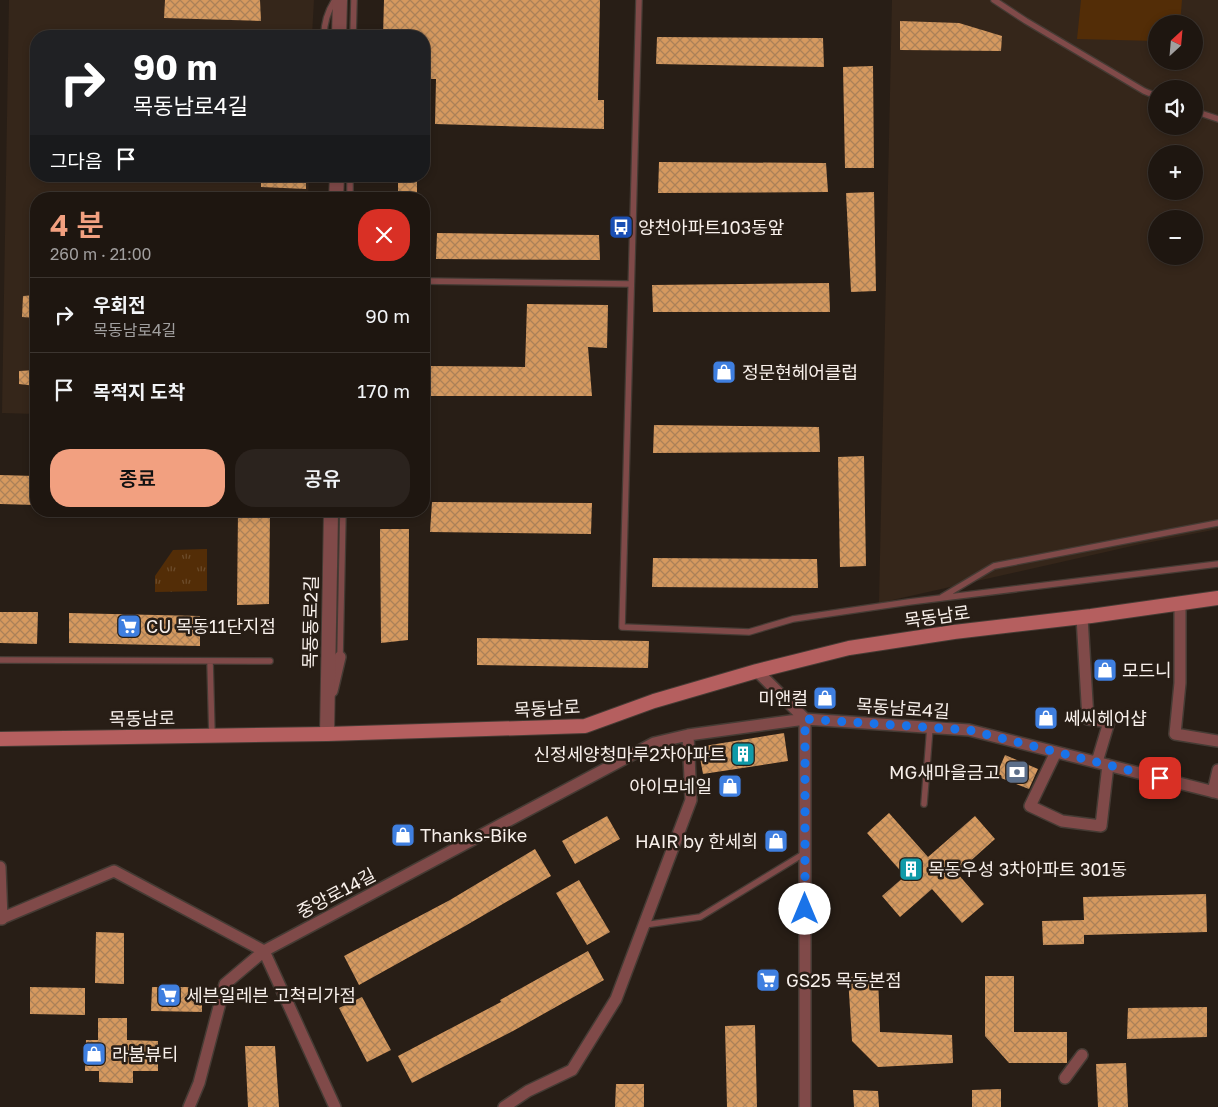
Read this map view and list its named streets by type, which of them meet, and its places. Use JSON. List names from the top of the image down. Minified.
{"streets":{"main road":["목동남로"],"street":["목동동로2길","목동남로4길","중앙로14길"]},"crossings":[["목동남로","목동동로2길"],["목동남로4길","중앙로14길"]],"places":{"bus stop":["양천아파트103동앞"],"shop":["정문현헤어클럽","모드니","미앤컬","쎄씨헤어샵","아이모네일","Thanks-Bike","HAIR by 한세희","라붐뷰티"],"supermarket":["CU 목동11단지점","GS25 목동본점","세븐일레븐 고척리가점"],"building":["신정세양청마루2차아파트","목동우성 3차아파트 301동"],"bank":["MG새마을금고"]},"north":"top right","page":{"map_buttons":["+","−"],"turn":["90 m","목동남로4길"],"then":"그다음","heading":["4 분","260 m · 21:00"],"list":[{"name":"우회전","note":"목동남로4길","value":"90 m"},{"name":"목적지 도착","value":"170 m"}],"buttons":["종료","공유"]}}
